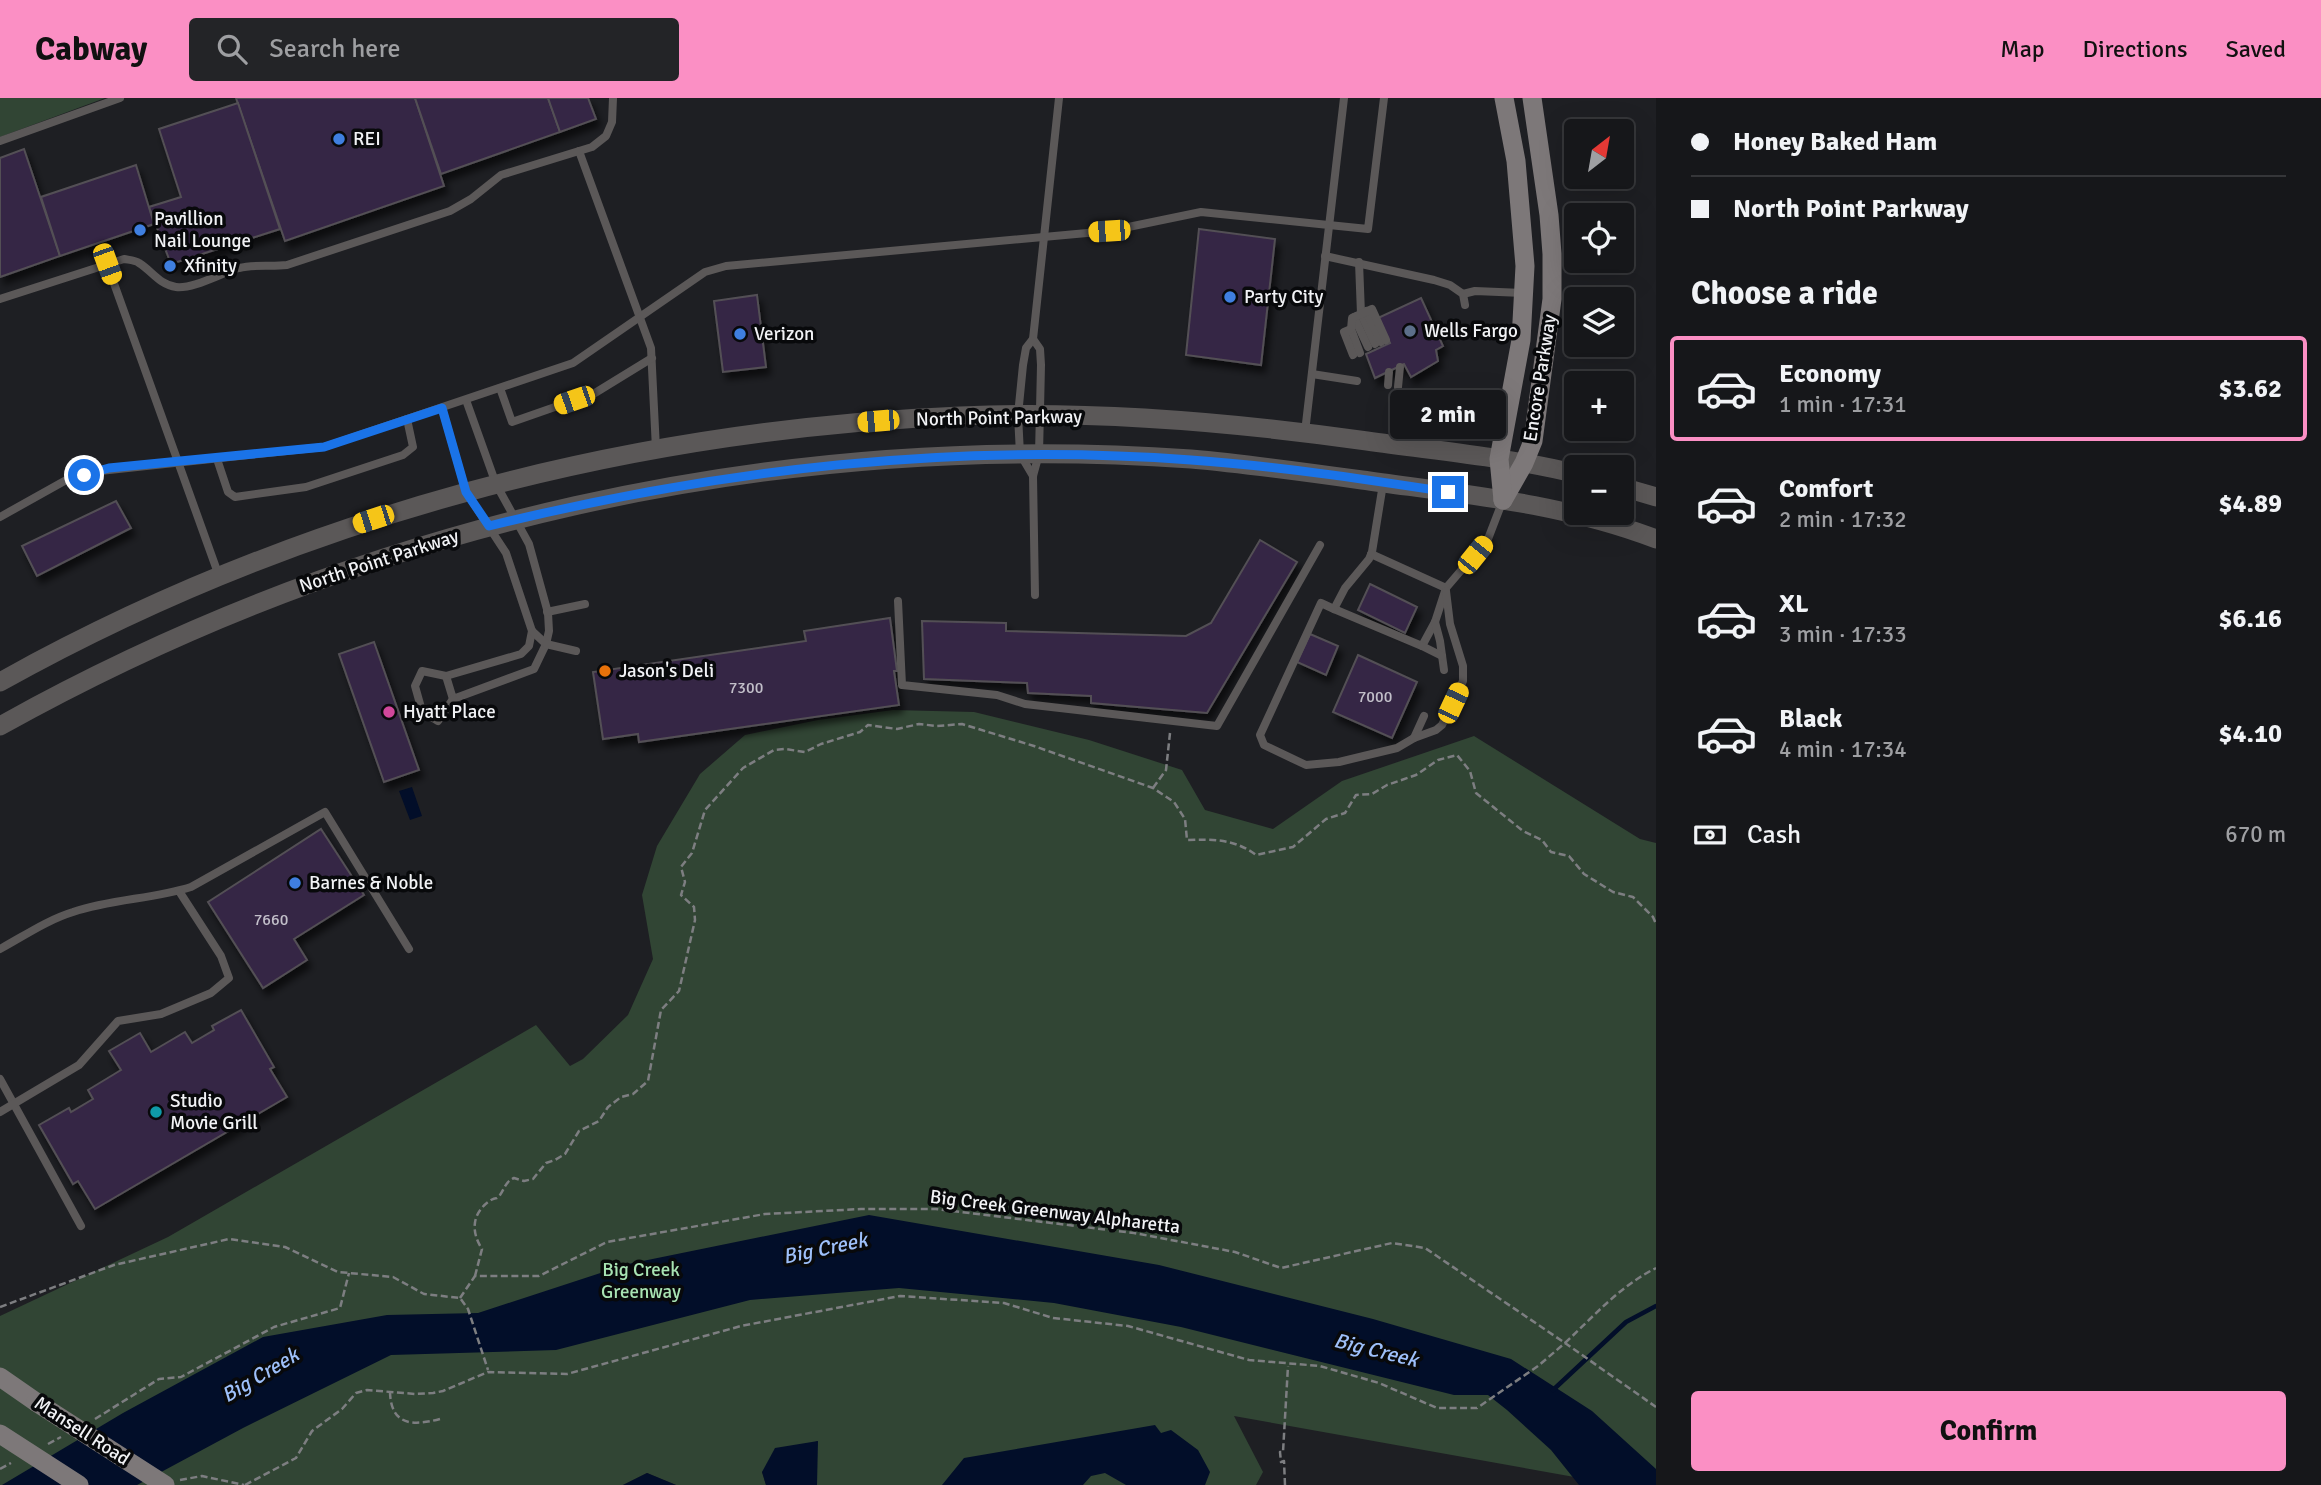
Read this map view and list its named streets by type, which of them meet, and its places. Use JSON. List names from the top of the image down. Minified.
{"streets":{"main road":["Encore Parkway","Mansell Road"],"street":["North Point Parkway"],"path":["Big Creek Greenway Alpharetta"]},"crossings":[["Encore Parkway","North Point Parkway"]],"water":["Big Creek"],"parks":["Big Creek Greenway"],"places":["REI","Pavillion Nail Lounge","Xfinity","Party City","Wells Fargo","Verizon","Jason's Deli","Hyatt Place","Barnes & Noble","Studio Movie Grill"],"house_numbers":["7300","7000","7660"],"north":"top right","page":{"header":"Cabway","search":"Search here","nav":["Map","Directions","Saved"],"banner":["Honey Baked Ham","North Point Parkway"],"map_buttons":["+","−"],"heading":"Choose a ride","list":[{"name":"Economy","note":"1 min · 17:31","value":"$3.62"},{"name":"Comfort","note":"2 min · 17:32","value":"$4.89"},{"name":"XL","note":"3 min · 17:33","value":"$6.16"},{"name":"Black","note":"4 min · 17:34","value":"$4.10"}],"bubble":"2 min","pay":["Cash","670 m"],"buttons":"Confirm"}}
